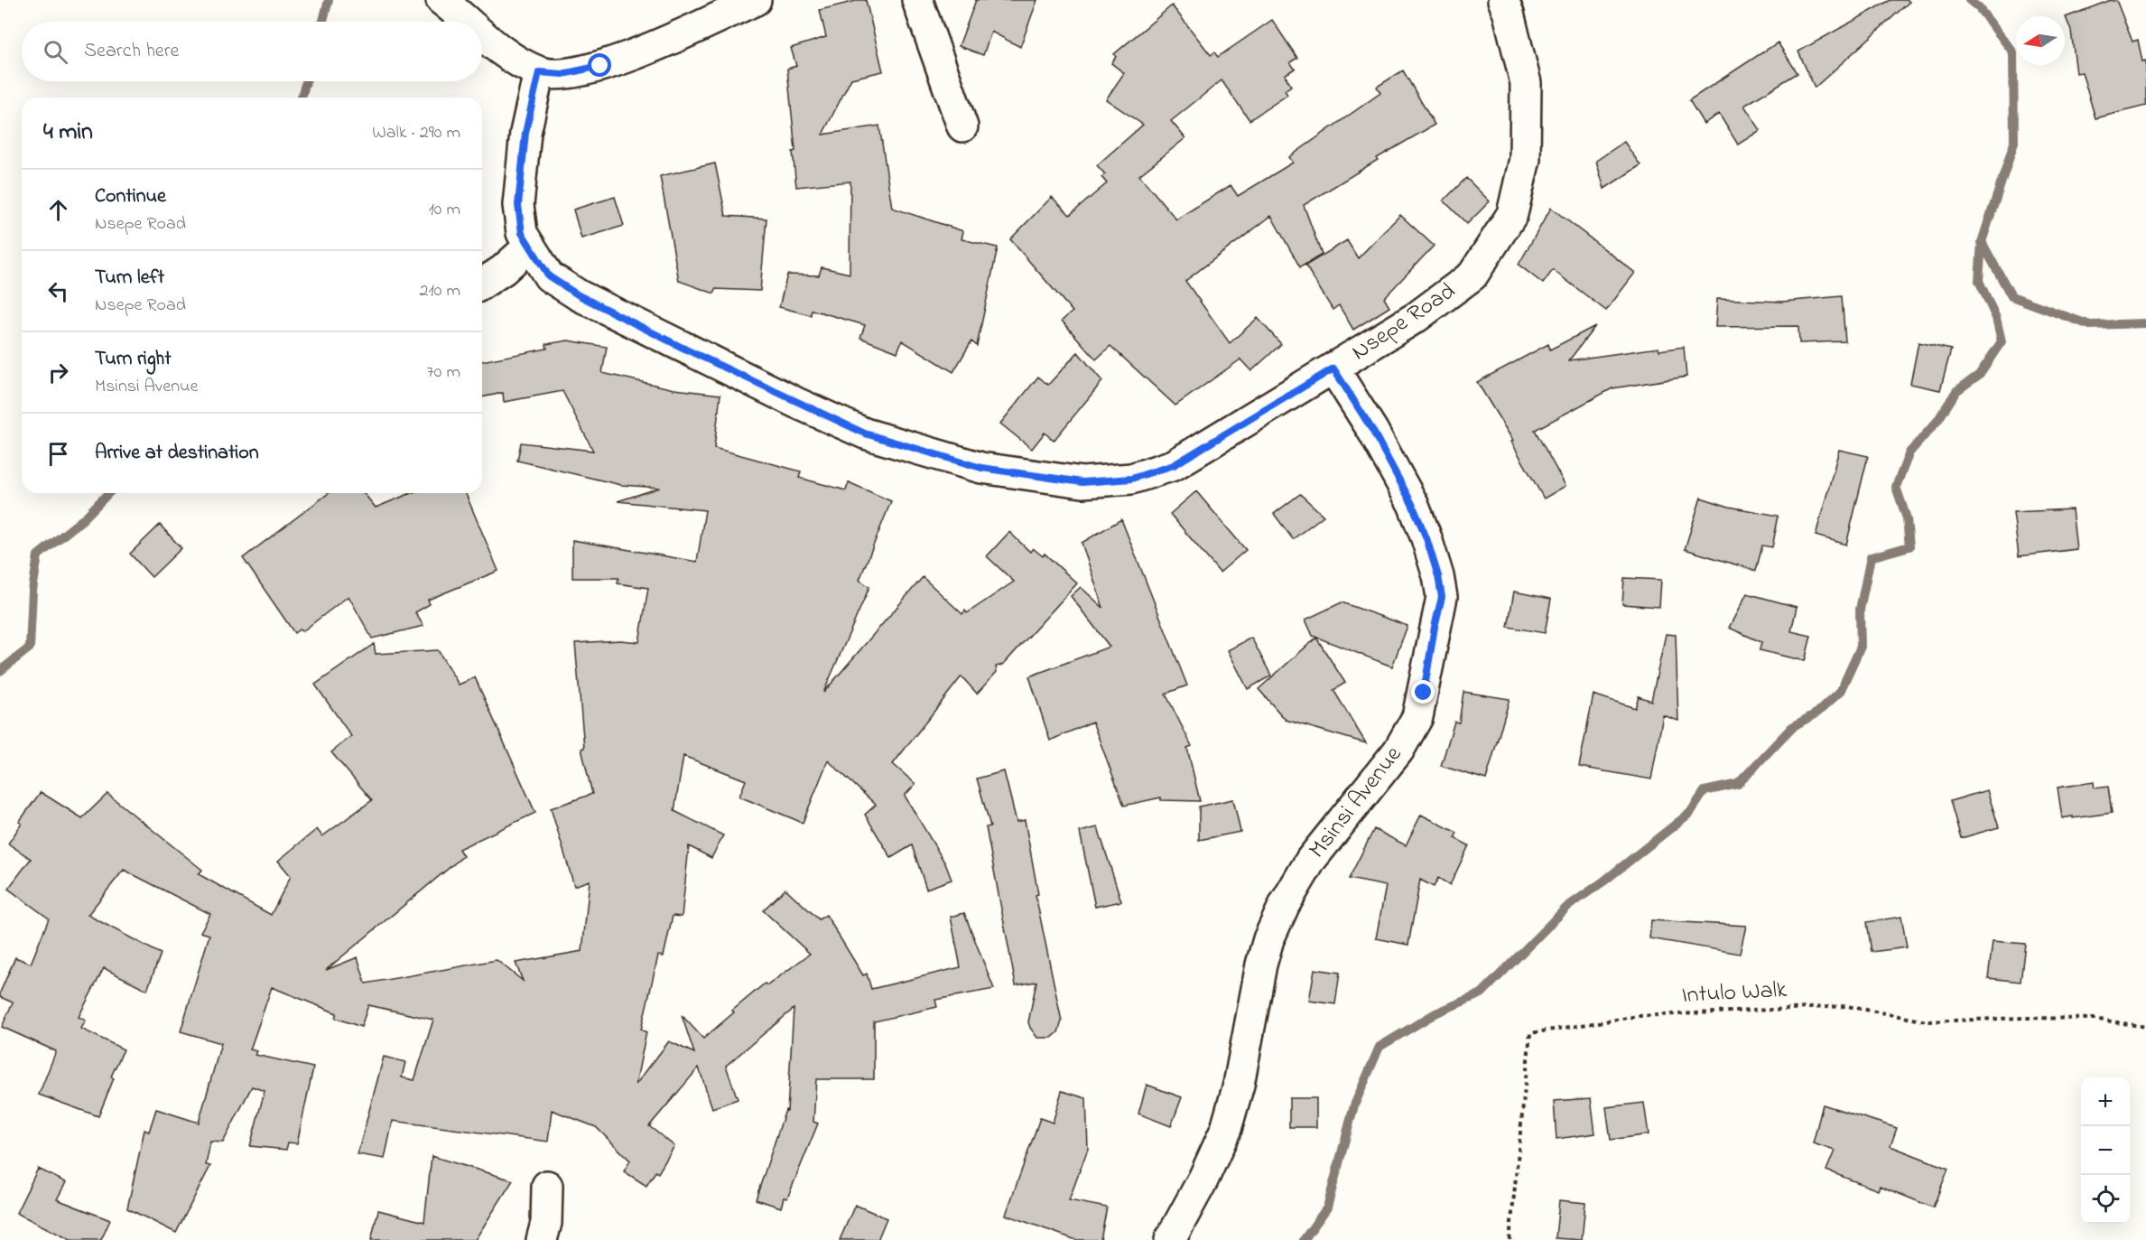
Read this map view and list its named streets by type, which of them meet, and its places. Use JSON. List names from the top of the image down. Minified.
{"streets":{"street":["Nsepe Road","Msinsi Avenue"],"path":["Intulo Walk"]},"crossings":[["Nsepe Road","Msinsi Avenue"]],"north":"left","page":{"search":"Search here","heading":["4 min","Walk · 290 m"],"list":[["Continue","Nsepe Road","10 m"],["Turn left","Nsepe Road","210 m"],["Turn right","Msinsi Avenue","70 m"],"Arrive at destination"],"map_buttons":["+","−"]}}
